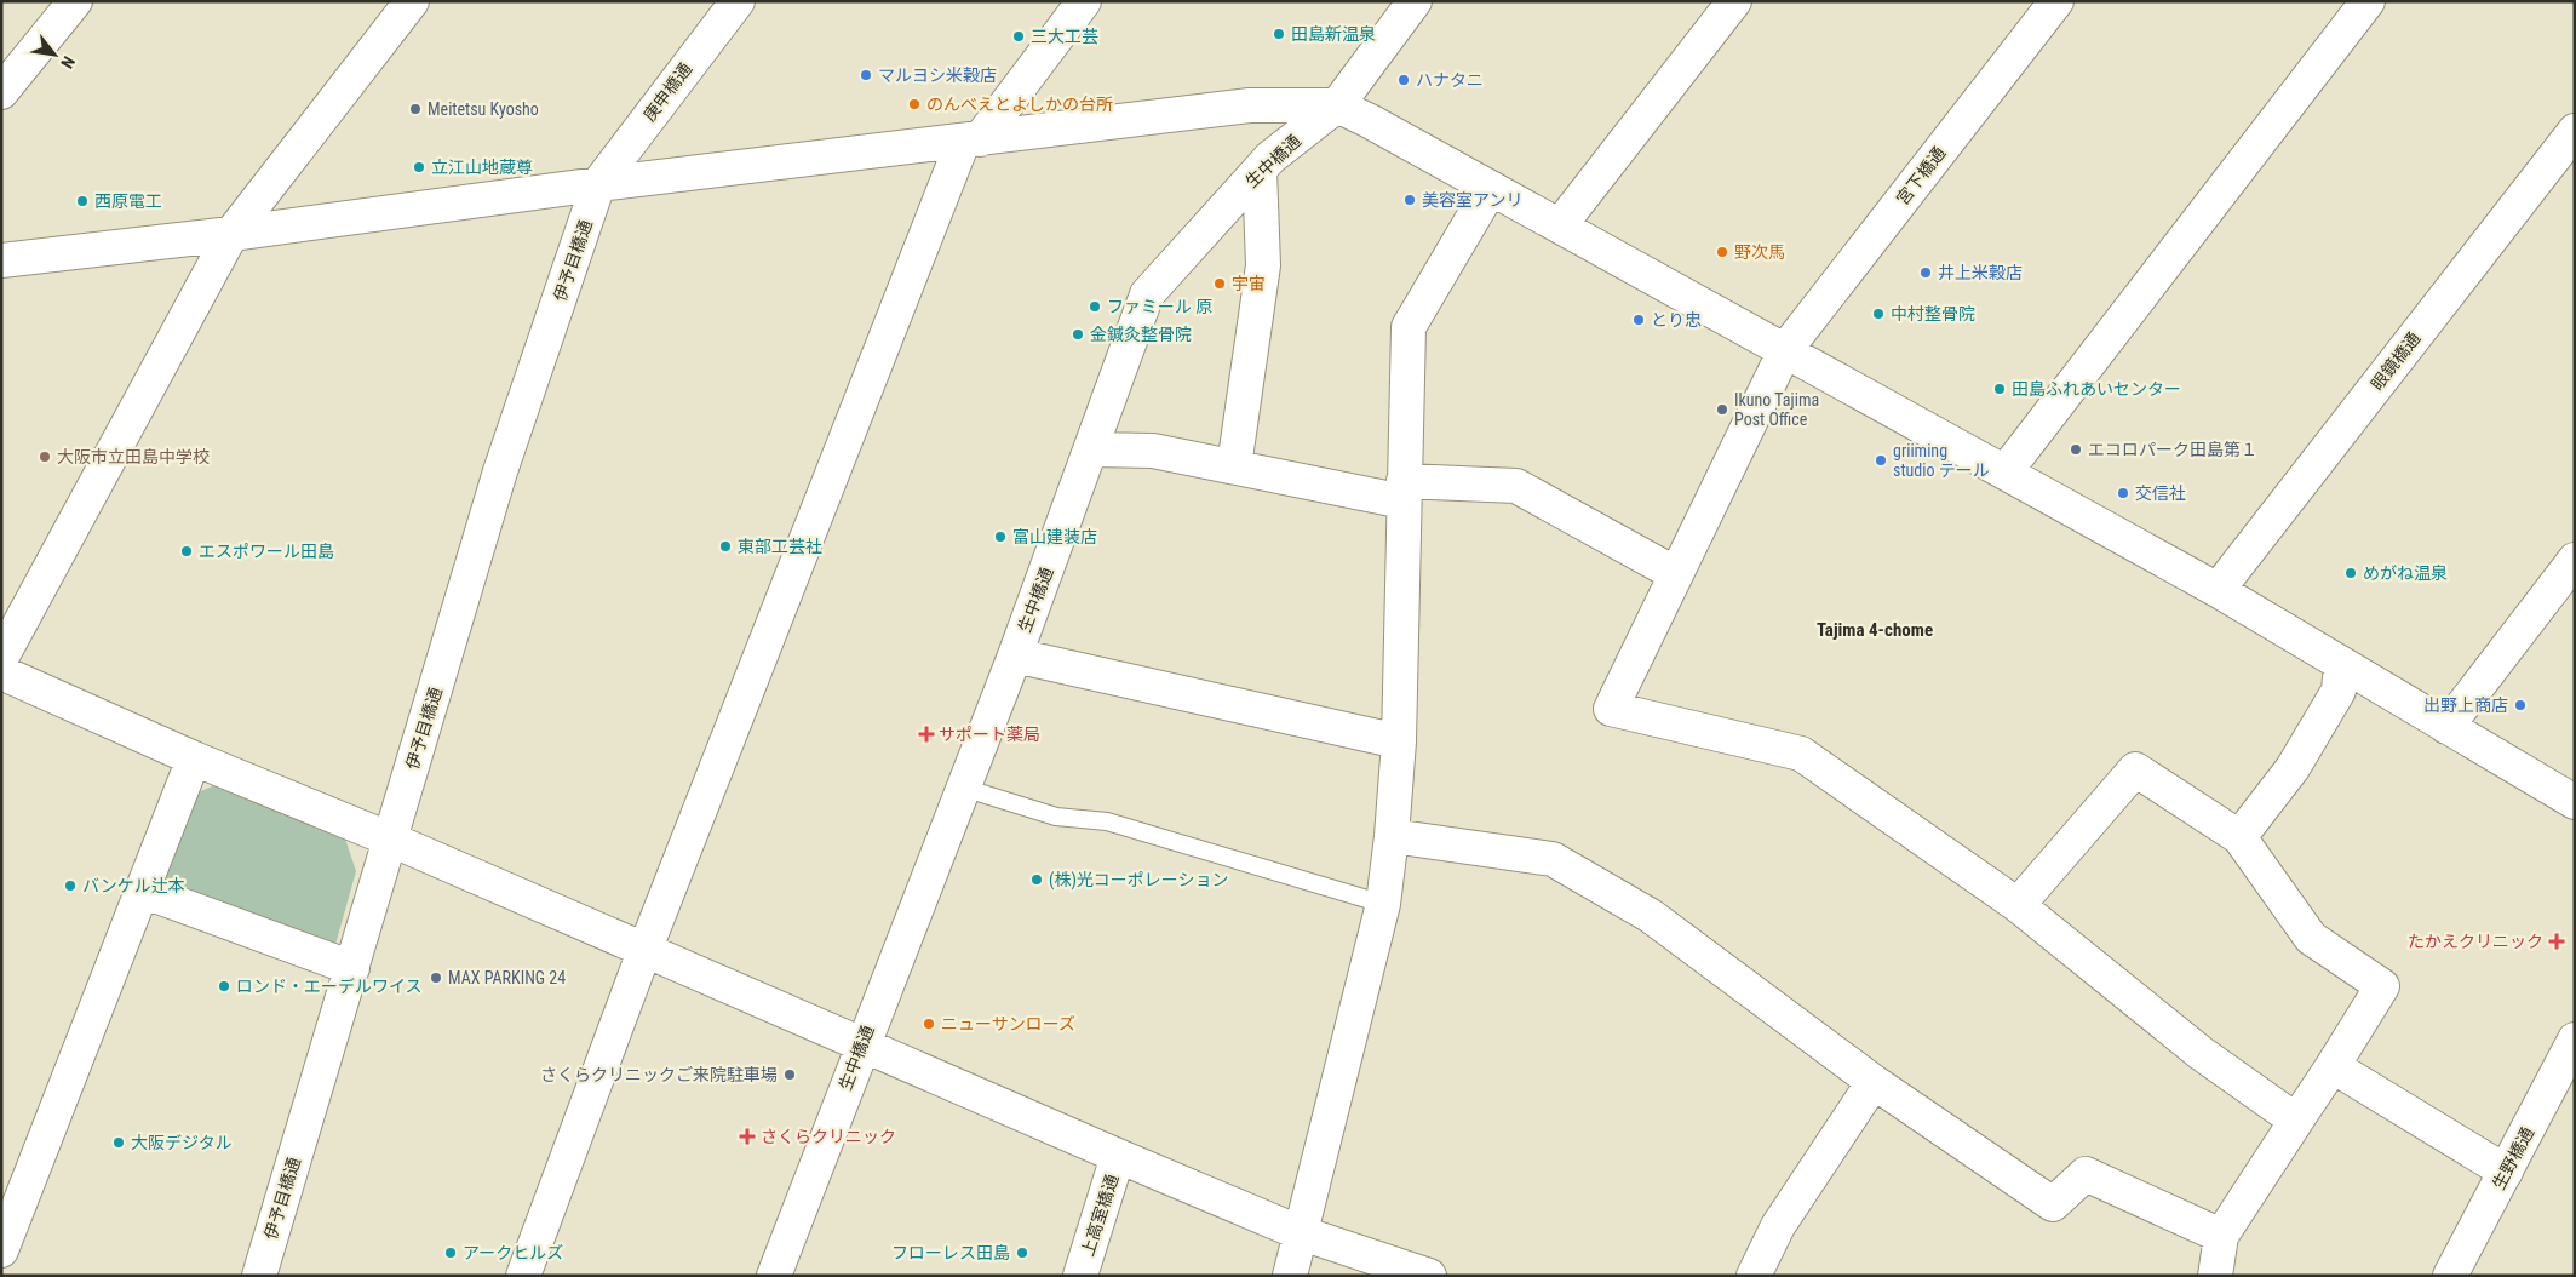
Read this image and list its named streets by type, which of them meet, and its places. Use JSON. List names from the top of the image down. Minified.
{"streets":{"street":["庚申橋通","生中橋通","宮下橋通","伊予目橋通","眼鏡橋通","生野橋通","上高室橋通"]},"crossings":[["庚申橋通","伊予目橋通"]],"districts":["Tajima 4-chome"],"places":{"other":["田島新温泉","三大工芸","マルヨシ米穀店","ハナタニ","のんべえとよしかの台所","Meitetsu Kyosho","立江山地蔵尊","美容室アンリ","西原電工","野次馬","井上米穀店","宇宙","ファミール 原","中村整骨院","とり忠","金鍼灸整骨院","田島ふれあいセンター","Ikuno Tajima Post Office","エコロパーク田島第１","大阪市立田島中学校","griiming studio テール","交信社","富山建装店","東部工芸社","エスポワール田島","めがね温泉","出野上商店","(株)光コーポレーション","バンケル辻本","MAX PARKING 24","ロンド・エーデルワイス","ニューサンローズ","さくらクリニックご来院駐車場","大阪デジタル","アークヒルズ","フローレス田島"],"health":["サポート薬局","たかえクリニック","さくらクリニック"]},"north":"bottom right"}
